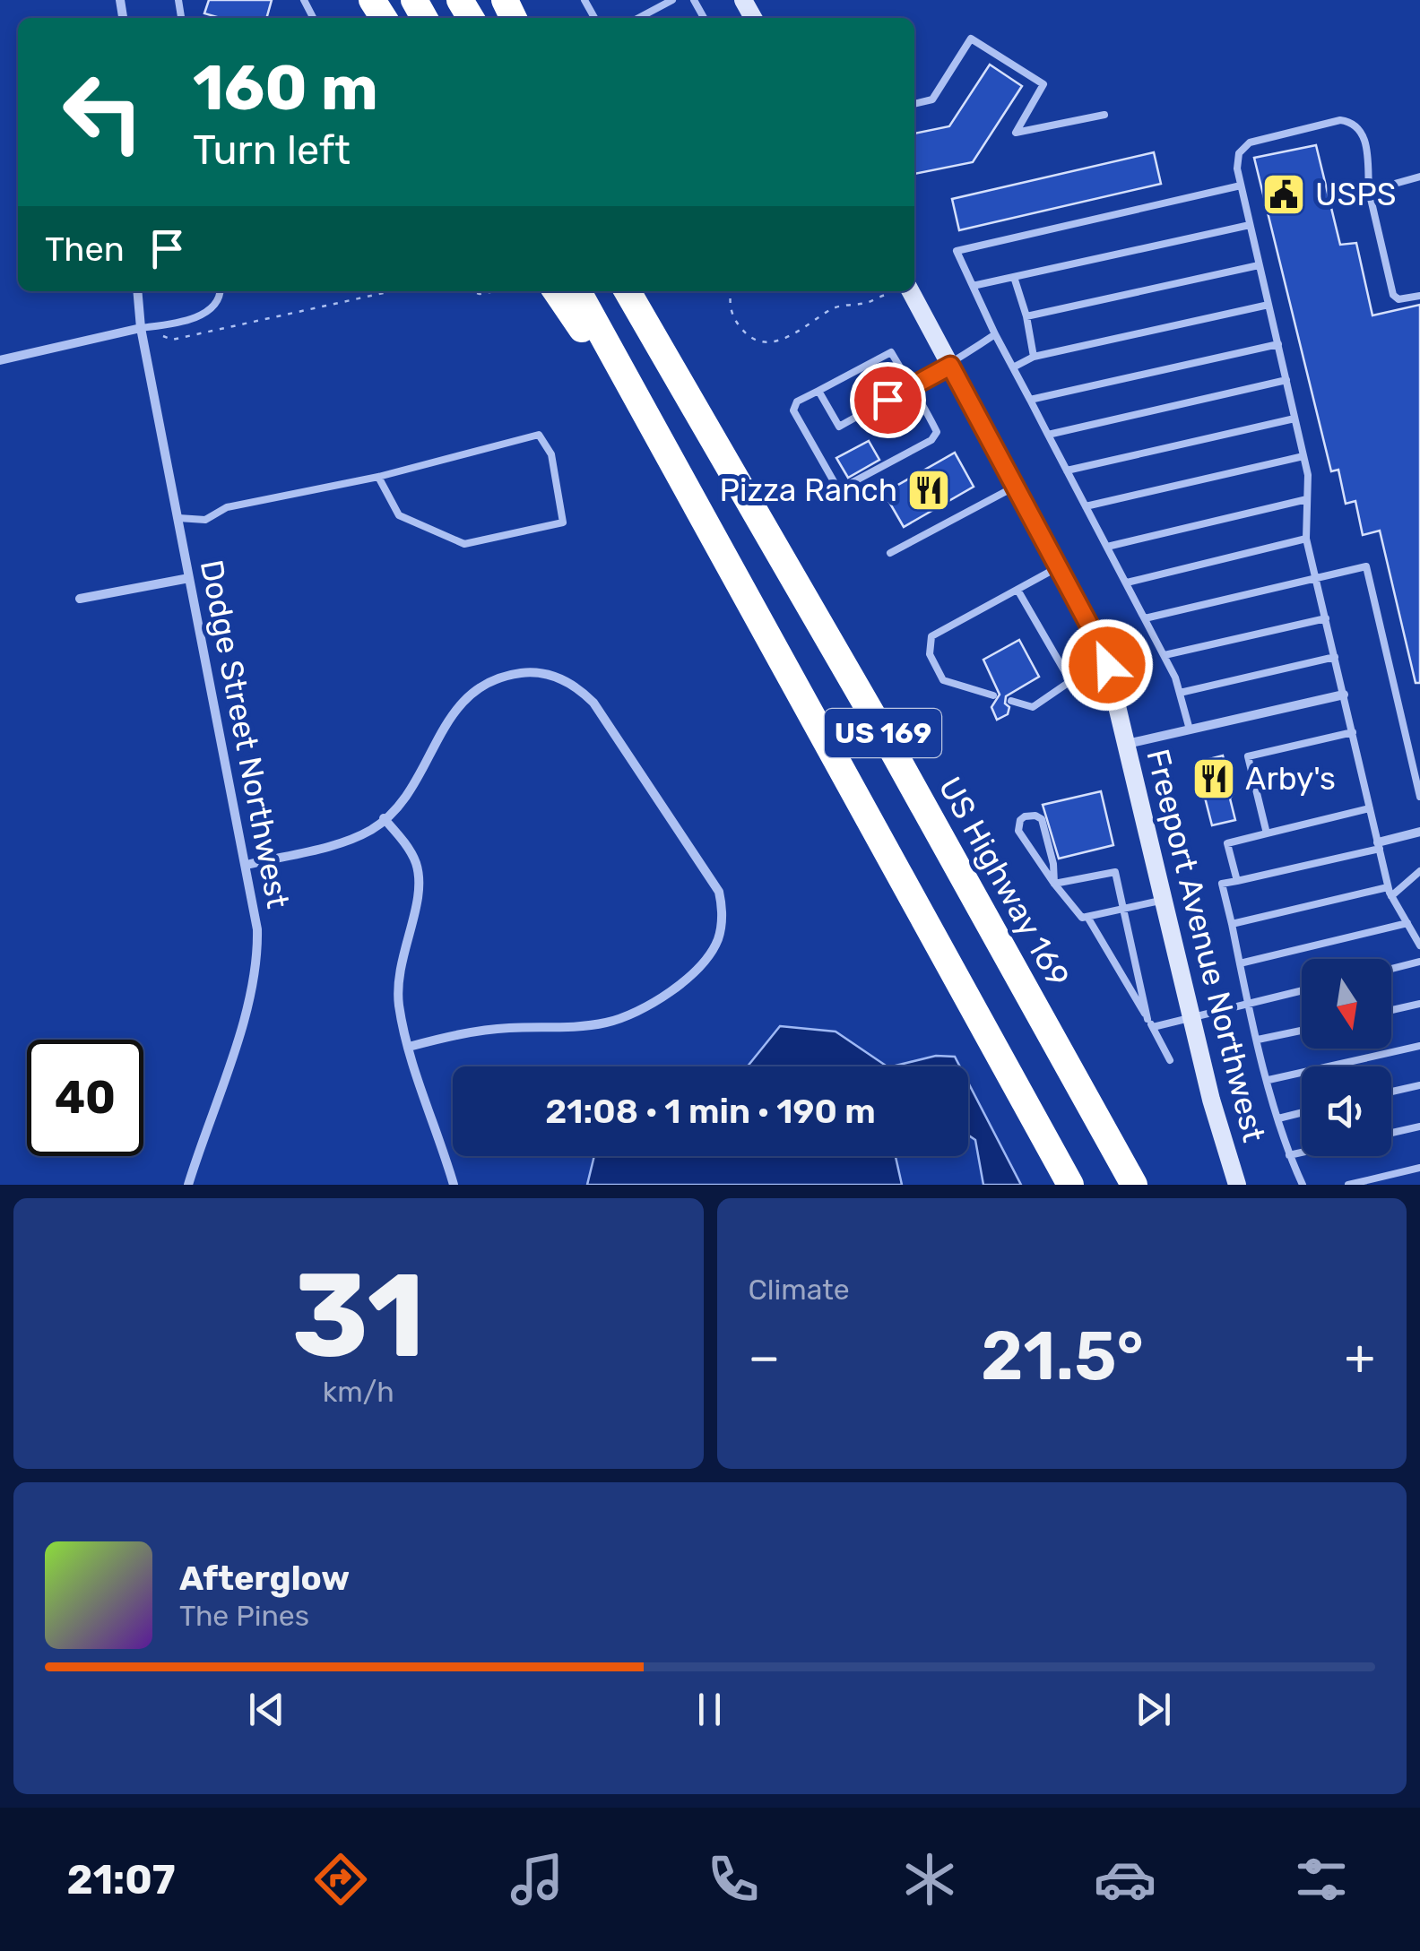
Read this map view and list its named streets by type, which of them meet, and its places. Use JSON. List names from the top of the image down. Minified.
{"streets":{"highway":["US 169","US Highway 169"],"street":["Dodge Street Northwest","Freeport Avenue Northwest"]},"places":{"public building":["USPS"],"restaurant":["Pizza Ranch","Arby's"]},"north":"bottom","page":{"turn":["160 m","Turn left"],"then":"Then","limit":"40","trip":"21:08 · 1 min · 190 m","tile":[["31","km/h"],"Climate"],"heat":["−","21.5°","+"],"song":["Afterglow","The Pines"],"tabs":"21:07"}}
